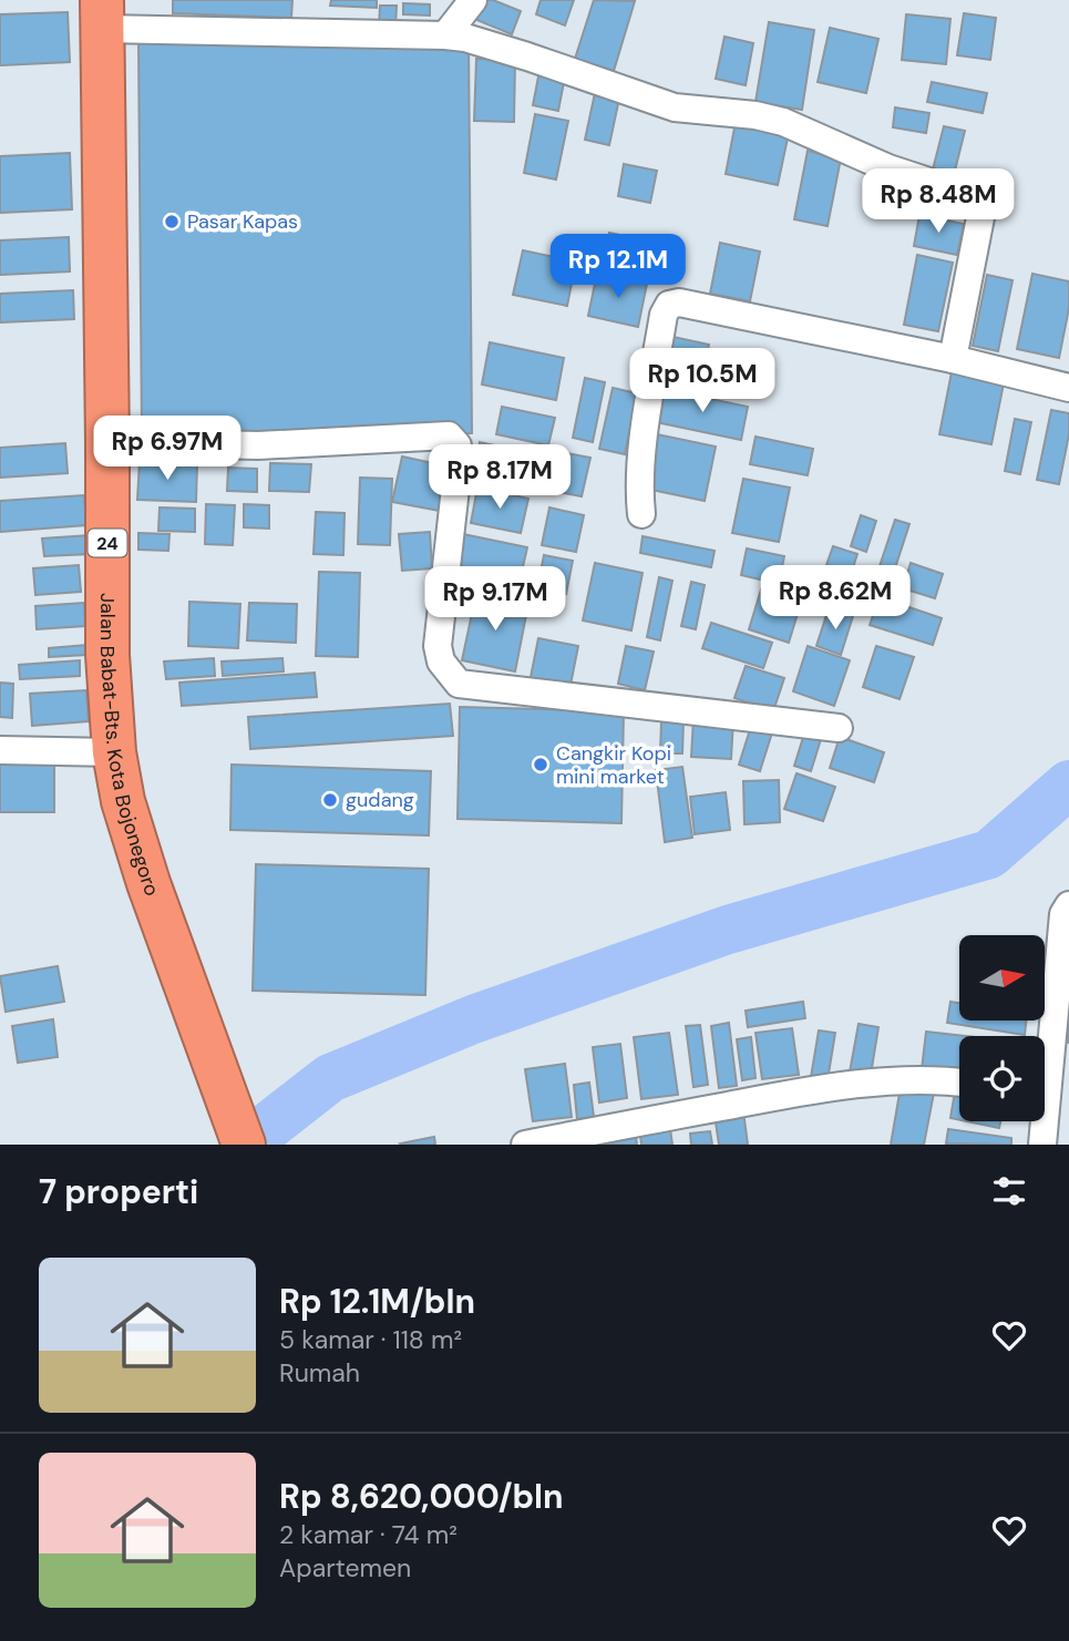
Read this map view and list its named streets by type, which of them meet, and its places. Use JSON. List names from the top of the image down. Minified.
{"streets":{"highway":["24","Jalan Babat-Bts. Kota Bojonegoro"]},"places":["Pasar Kapas","Cangkir Kopi mini market","gudang"],"north":"right","page":{"price":["Rp 8.48M","Rp 12.1M","Rp 10.5M","Rp 6.97M","Rp 8.17M","Rp 8.62M","Rp 9.17M"],"heading":"7 properti","list":[{"name":"Rp 12.1M/bln","note":"5 kamar · 118 m² · Rumah"},{"name":"Rp 8,620,000/bln","note":"2 kamar · 74 m² · Apartemen"}]}}
